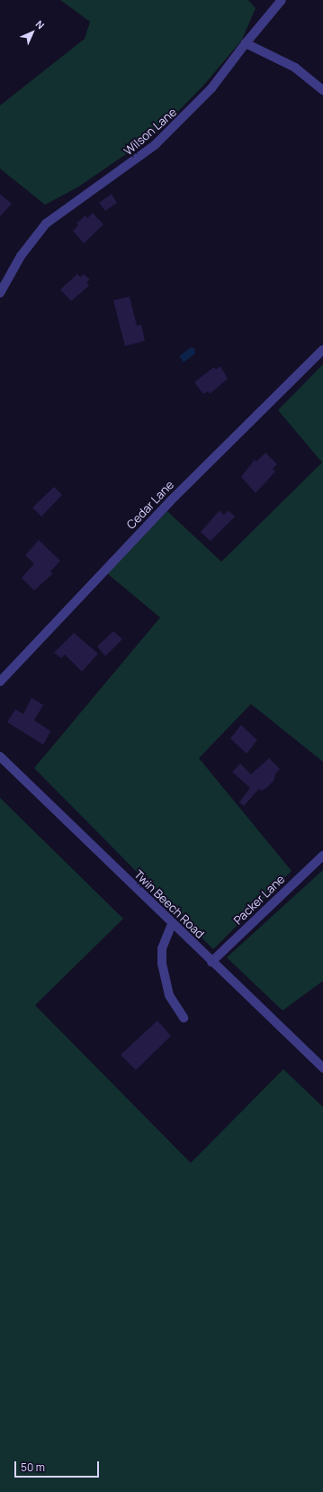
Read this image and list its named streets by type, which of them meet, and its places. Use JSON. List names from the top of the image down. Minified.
{"streets":{"street":["Wilson Lane","Cedar Lane","Packer Lane","Twin Beech Road"]},"crossings":[["Packer Lane","Twin Beech Road"]],"scale_bar":"50 m","north":"top right"}
